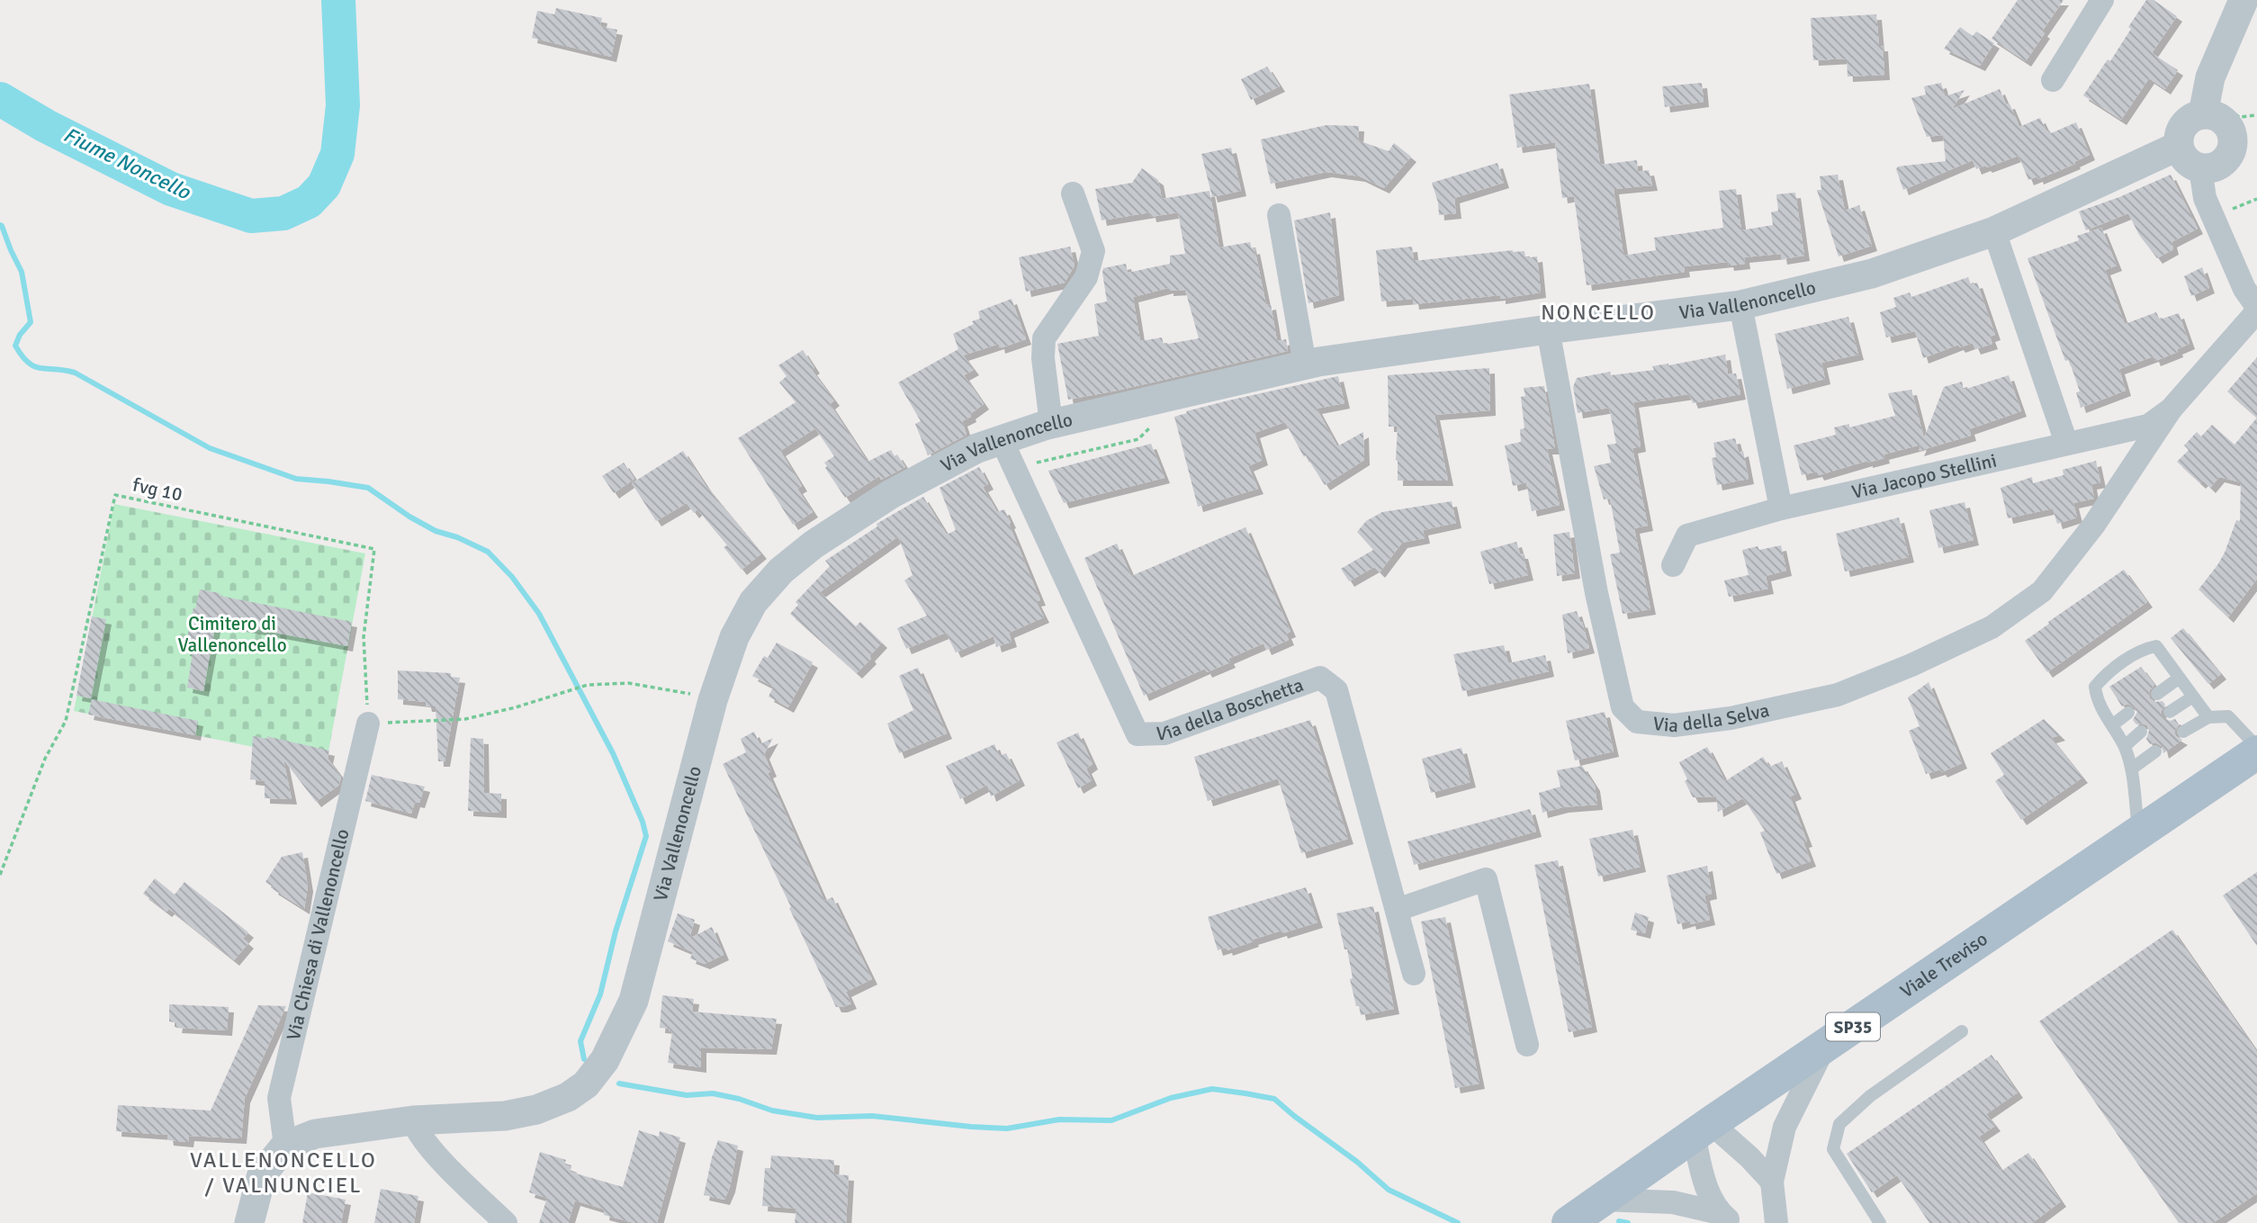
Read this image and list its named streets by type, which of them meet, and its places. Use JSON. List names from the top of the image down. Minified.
{"streets":{"main road":["Viale Treviso","SP35"],"street":["Via Vallenoncello","Via Jacopo Stellini","Via della Boschetta","Via della Selva","Via Chiesa di Vallenoncello"],"path":["fvg 10"]},"crossings":[["Via Vallenoncello","Via della Boschetta"],["Via Vallenoncello","Via della Selva"],["Via Vallenoncello","Via Chiesa di Vallenoncello"],["Via Jacopo Stellini","Via della Selva"],["fvg 10","Via Chiesa di Vallenoncello"]],"districts":["NONCELLO","VALLENONCELLO / VALNUNCIEL"],"water":["Fiume Noncello"],"parks":["Cimitero di Vallenoncello"]}
